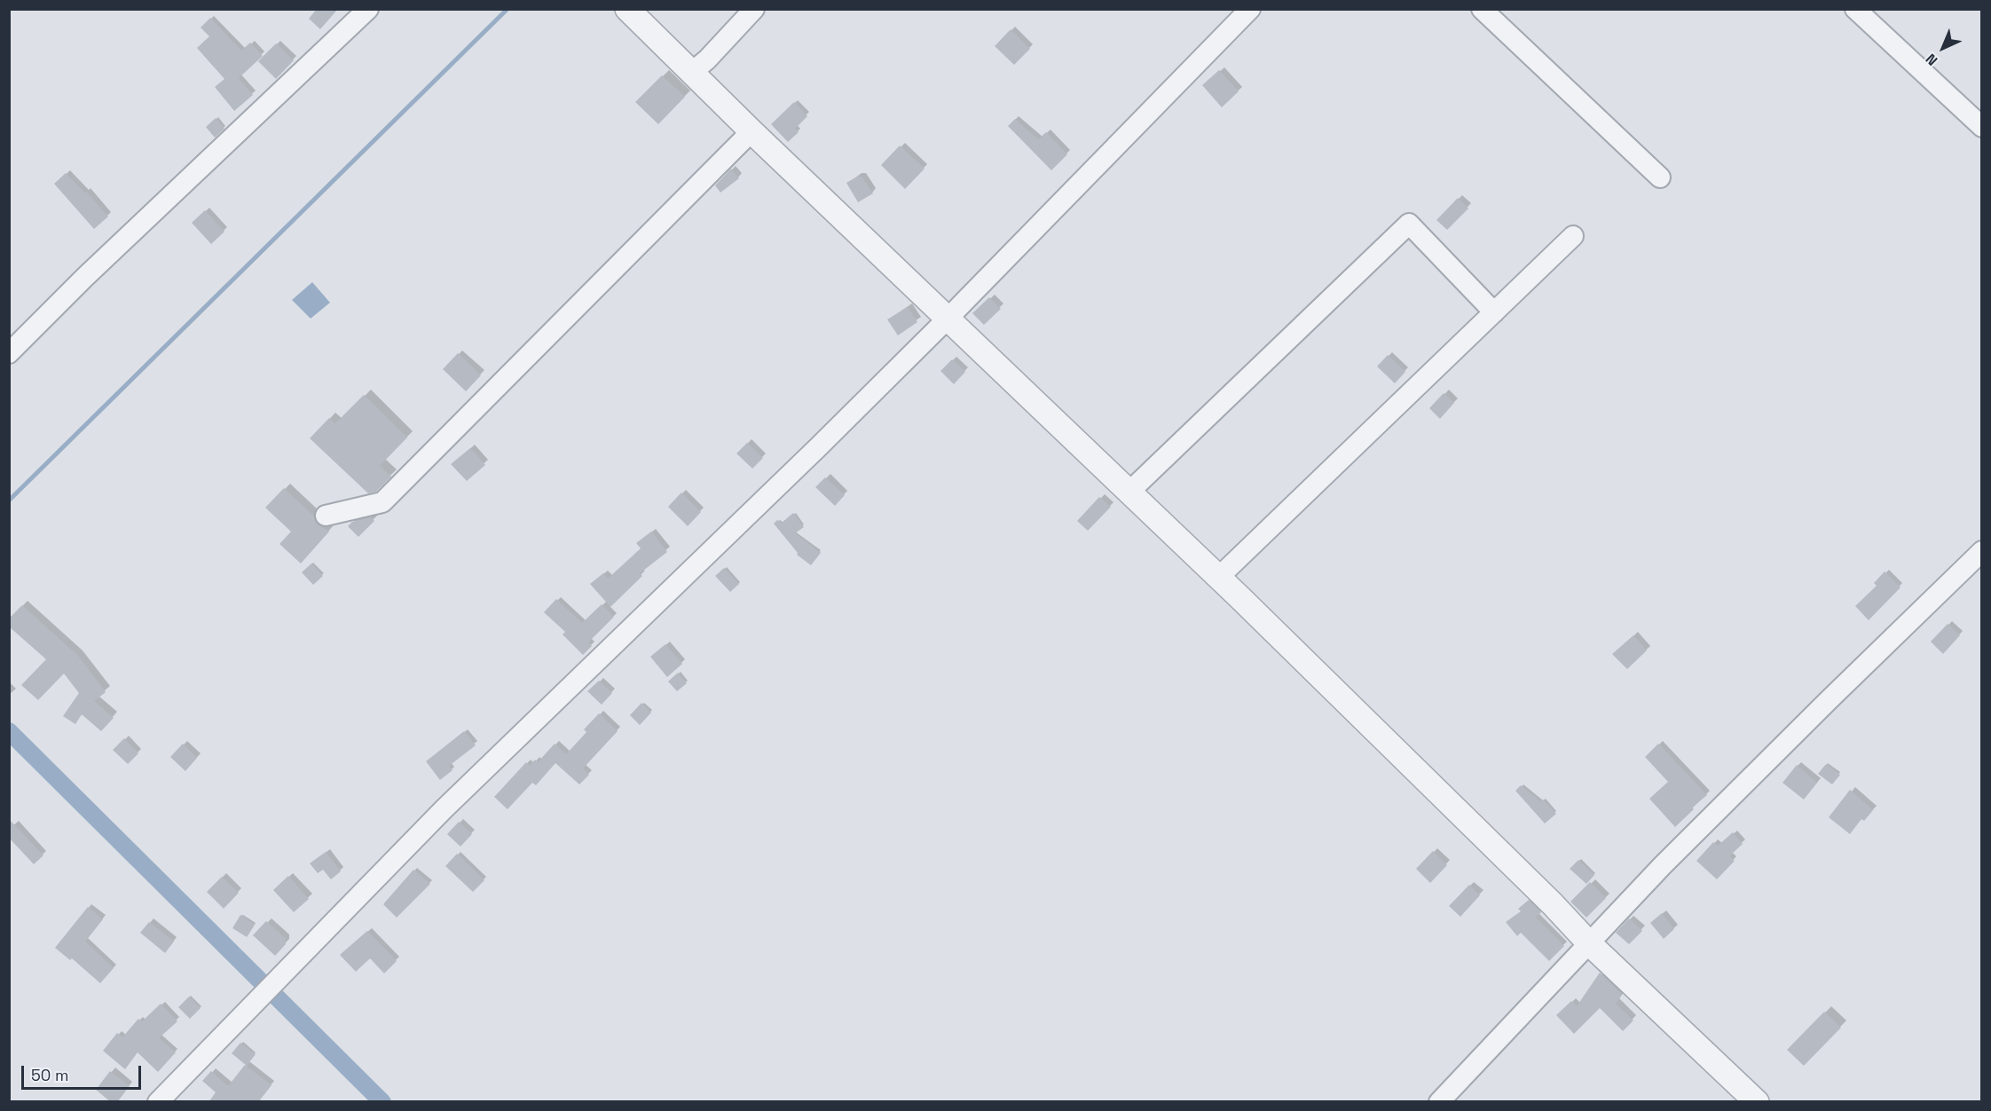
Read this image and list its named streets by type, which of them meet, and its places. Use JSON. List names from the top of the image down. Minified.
{"scale_bar":"50 m","north":"bottom left"}
